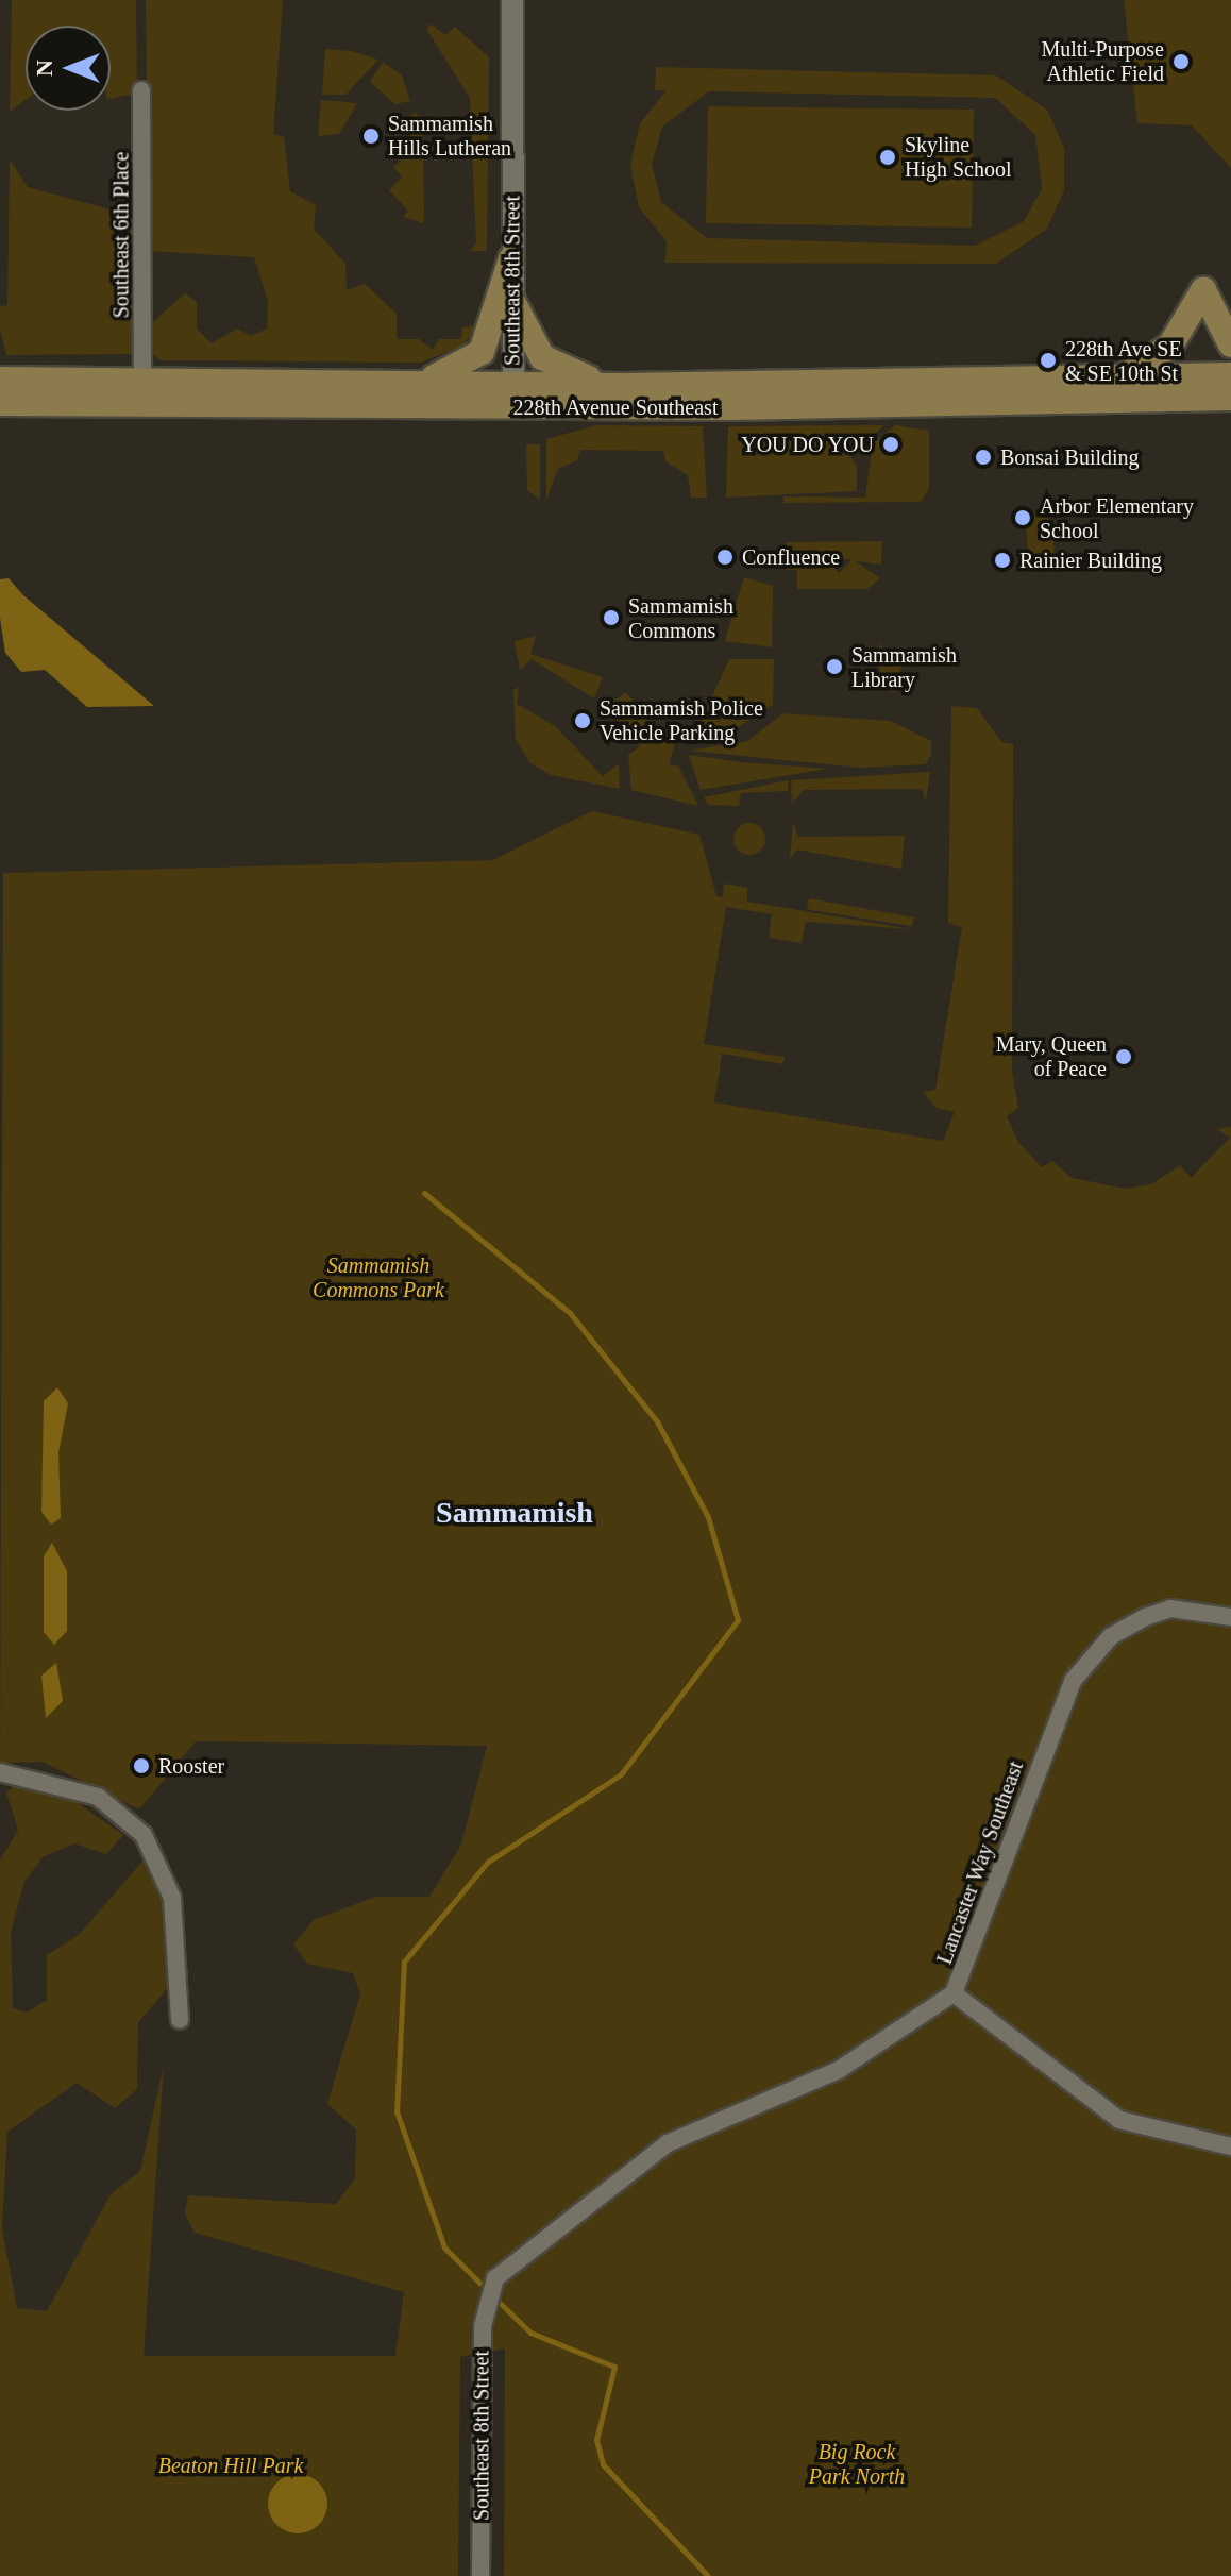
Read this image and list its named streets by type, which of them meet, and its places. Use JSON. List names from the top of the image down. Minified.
{"streets":{"main road":["228th Avenue Southeast"],"street":["Southeast 6th Place","Southeast 8th Street","Lancaster Way Southeast"]},"crossings":[["Southeast 6th Place","228th Avenue Southeast"],["Southeast 8th Street","228th Avenue Southeast"],["Southeast 8th Street","Lancaster Way Southeast"]],"districts":["Sammamish"],"parks":["Sammamish Commons Park","Big Rock Park North","Beaton Hill Park"],"places":["Multi-Purpose Athletic Field","Sammamish Hills Lutheran","Skyline High School","228th Ave SE & SE 10th St","YOU DO YOU","Bonsai Building","Arbor Elementary School","Confluence","Rainier Building","Sammamish Commons","Sammamish Library","Sammamish Police Vehicle Parking","Mary, Queen of Peace","Rooster"],"north":"left"}
